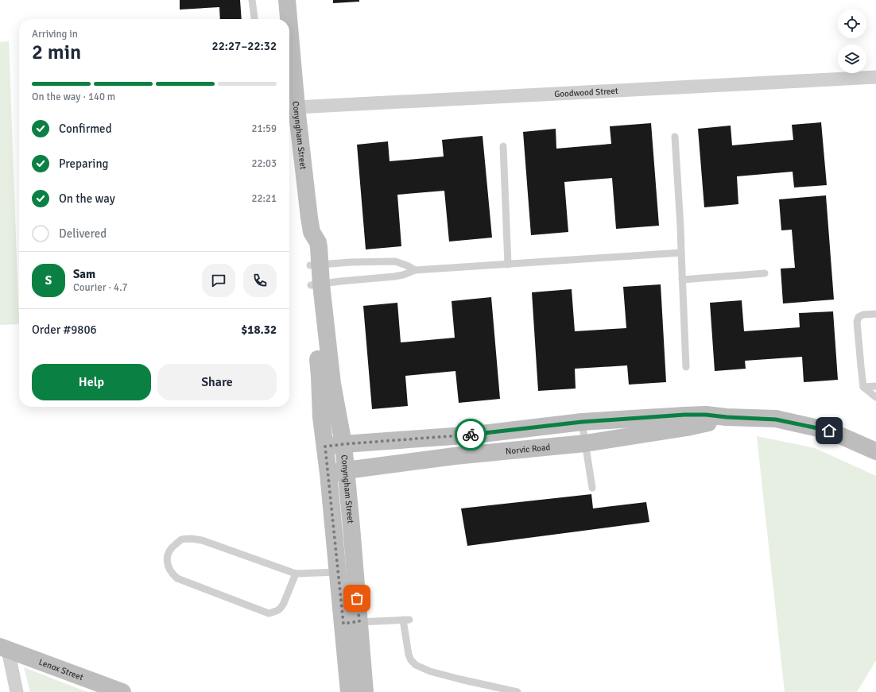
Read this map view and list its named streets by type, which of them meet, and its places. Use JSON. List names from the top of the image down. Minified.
{"streets":{"street":["Goodwood Street","Conyngham Street","Norvic Road","Lenox Street"]},"crossings":[["Goodwood Street","Conyngham Street"],["Conyngham Street","Norvic Road"]],"page":{"heading":["2 min","Arriving in","22:27–22:32"],"panel":["Sam","Courier · 4.7","Order #9806","$18.32"],"bar":"On the way · 140 m","list":[["Confirmed","21:59"],["Preparing","22:03"],["On the way","22:21"],"Delivered"],"round":"S","buttons":["Help","Share"]}}
